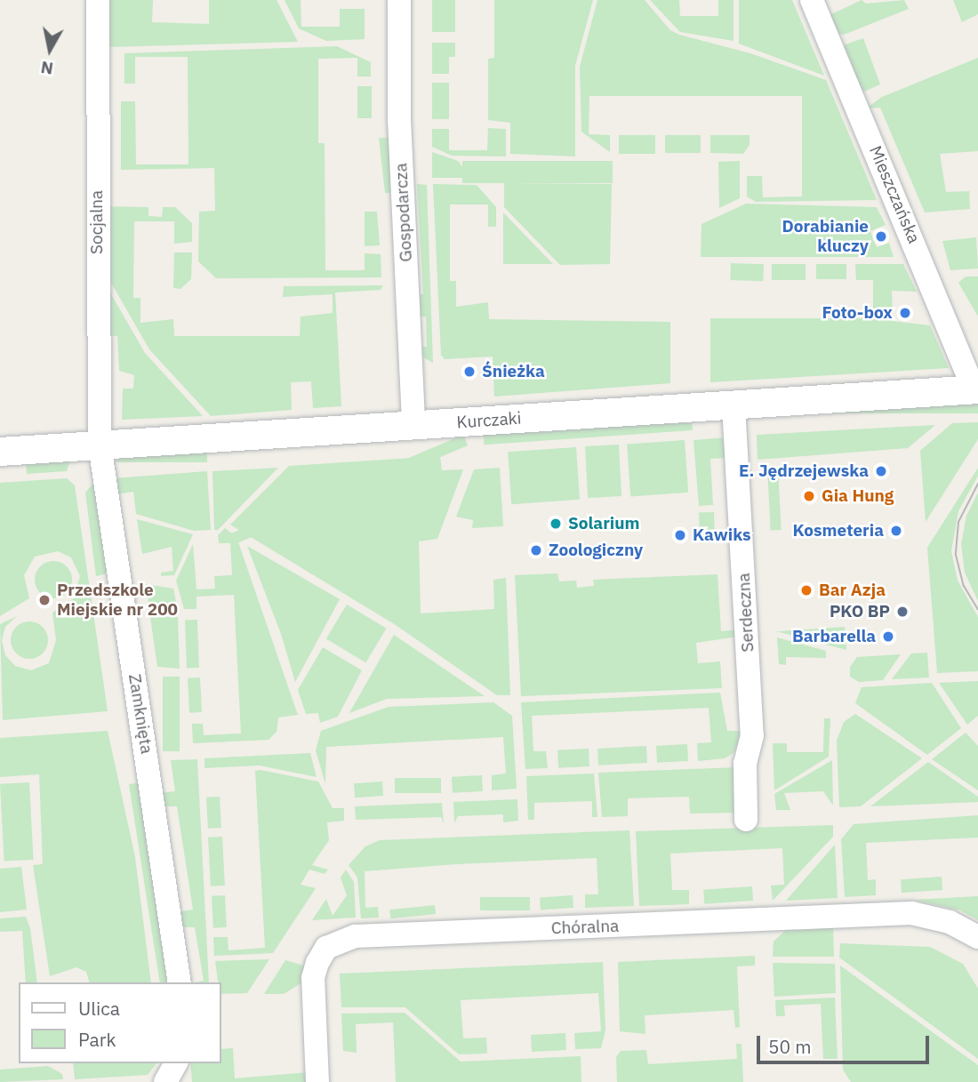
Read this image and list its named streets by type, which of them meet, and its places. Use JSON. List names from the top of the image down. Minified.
{"streets":{"street":["Mieszczańska","Gospodarcza","Socjalna","Kurczaki","Serdeczna","Zamknięta","Chóralna"]},"crossings":[["Mieszczańska","Kurczaki"],["Gospodarcza","Kurczaki"],["Socjalna","Kurczaki"],["Socjalna","Zamknięta"],["Kurczaki","Serdeczna"],["Kurczaki","Zamknięta"]],"places":["Dorabianie kluczy","Foto-box","Śnieżka","E. Jędrzejewska","Gia Hung","Solarium","Kosmeteria","Kawiks","Zoologiczny","Bar Azja","Przedszkole Miejskie nr 200","PKO BP","Barbarella"],"legend":["Ulica","Park"],"scale_bar":"50 m","north":"bottom"}
